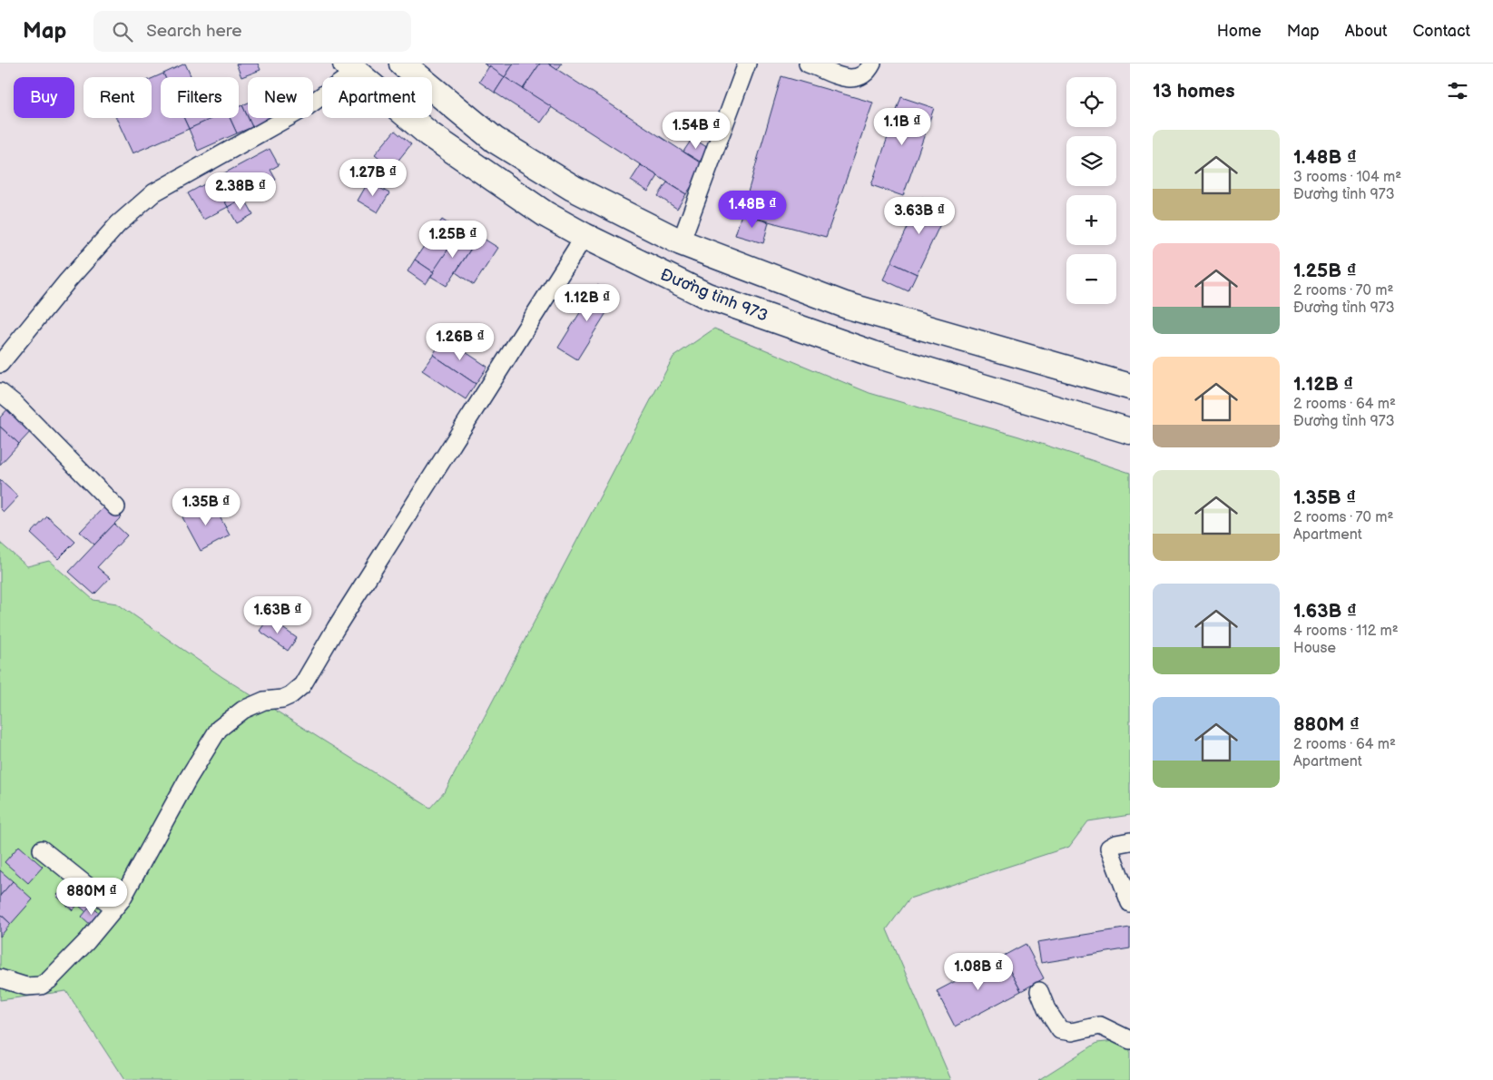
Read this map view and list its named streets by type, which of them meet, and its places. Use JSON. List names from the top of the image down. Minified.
{"streets":{"main road":["Đường tỉnh 973"]},"page":{"header":"Map","search":"Search here","nav":["Home","Map","About","Contact"],"heading":"13 homes","map_buttons":["+","−"],"chip":["Buy","Rent","Filters","New","Apartment"],"price":["1.1B ₫","1.54B ₫","1.27B ₫","2.38B ₫","1.48B ₫","3.63B ₫","1.25B ₫","1.12B ₫","1.26B ₫","1.35B ₫","1.63B ₫","880M ₫","1.08B ₫"],"list":[{"name":"1.48B ₫","note":"3 rooms · 104 m² · Đường tỉnh 973"},{"name":"1.25B ₫","note":"2 rooms · 70 m² · Đường tỉnh 973"},{"name":"1.12B ₫","note":"2 rooms · 64 m² · Đường tỉnh 973"},{"name":"1.35B ₫","note":"2 rooms · 70 m² · Apartment"},{"name":"1.63B ₫","note":"4 rooms · 112 m² · House"},{"name":"880M ₫","note":"2 rooms · 64 m² · Apartment"}]}}
